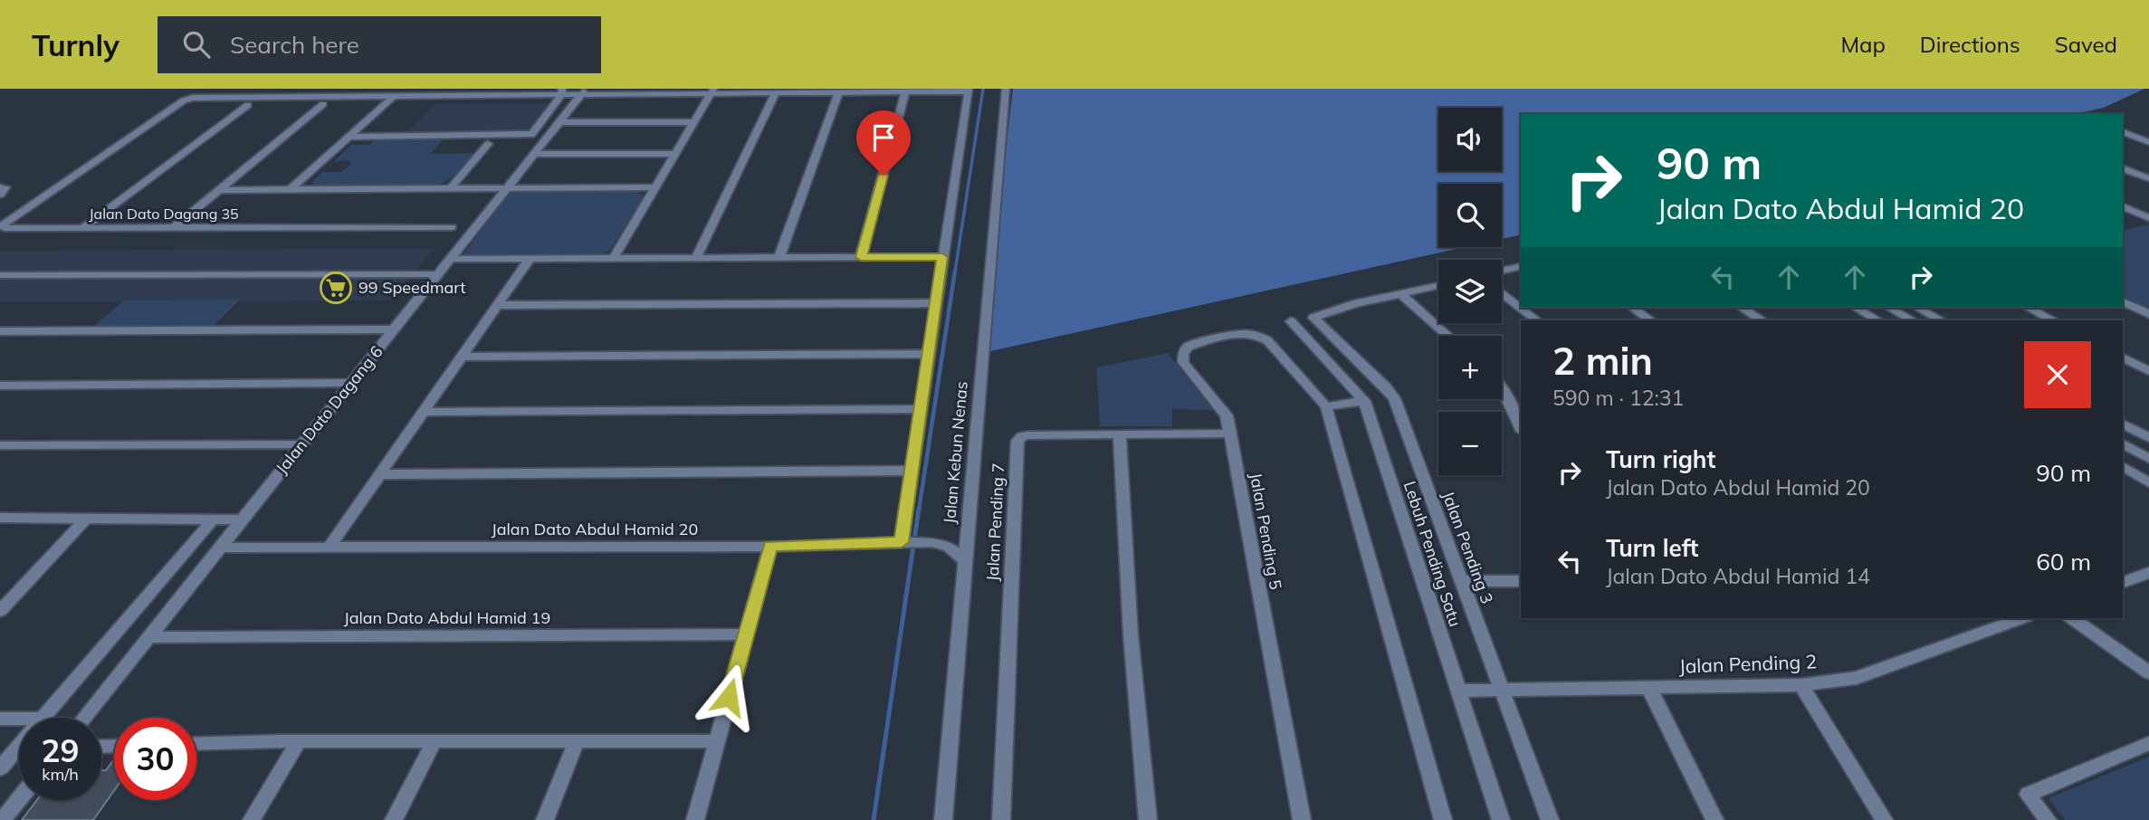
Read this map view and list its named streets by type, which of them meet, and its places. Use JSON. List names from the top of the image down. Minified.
{"streets":{"street":["Jalan Dato Dagang 35","Jalan Dato Dagang 6","Jalan Kebun Nenas","Jalan Pending 7","Jalan Dato Abdul Hamid 20","Jalan Pending 5","Jalan Pending 3","Lebuh Pending Satu","Jalan Dato Abdul Hamid 19","Jalan Pending 2"]},"crossings":[["Jalan Dato Dagang 6","Jalan Dato Abdul Hamid 20"],["Jalan Dato Dagang 6","Jalan Dato Abdul Hamid 19"],["Jalan Kebun Nenas","Jalan Dato Abdul Hamid 20"],["Jalan Pending 7","Jalan Pending 5"],["Jalan Pending 3","Jalan Pending 2"],["Lebuh Pending Satu","Jalan Pending 2"]],"places":{"supermarket":["99 Speedmart"]},"page":{"header":"Turnly","search":"Search here","nav":["Map","Directions","Saved"],"map_buttons":["+","−"],"turn":["90 m","Jalan Dato Abdul Hamid 20"],"heading":["2 min","590 m · 12:31"],"list":[{"name":"Turn right","note":"Jalan Dato Abdul Hamid 20","value":"90 m"},{"name":"Turn left","note":"Jalan Dato Abdul Hamid 14","value":"60 m"}],"speed":"29 km/h","limit":"30"}}
